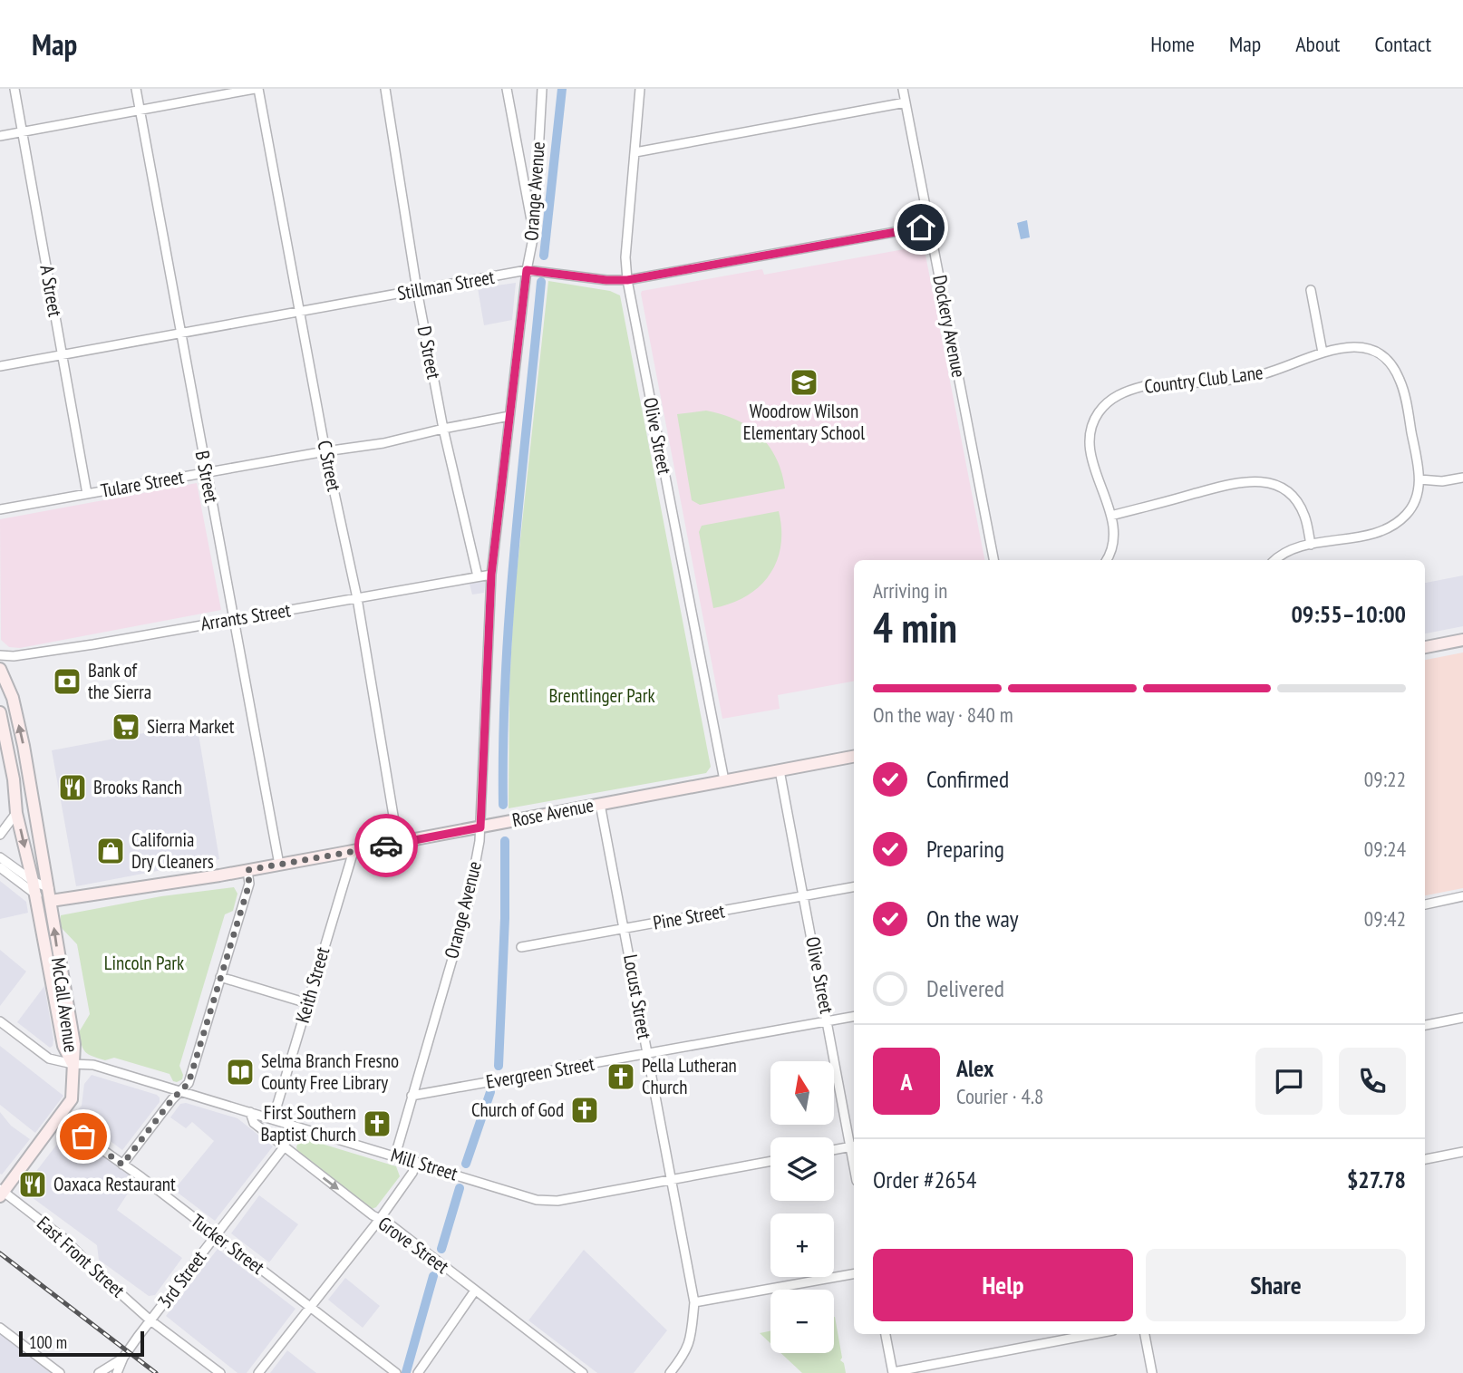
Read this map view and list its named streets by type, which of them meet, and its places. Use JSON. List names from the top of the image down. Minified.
{"streets":{"main road":["Rose Avenue","McCall Avenue"],"street":["Orange Avenue","Stillman Street","A Street","Dockery Avenue","D Street","Country Club Lane","Olive Street","C Street","B Street","Tulare Street","Arrants Street","Pine Street","Keith Street","Locust Street","Evergreen Street","Mill Street","Tucker Street","Grove Street","East Front Street","3rd Street"]},"crossings":[["Orange Avenue","Stillman Street"],["Orange Avenue","Tulare Street"],["Orange Avenue","Arrants Street"],["Orange Avenue","Rose Avenue"],["Orange Avenue","Evergreen Street"],["Orange Avenue","Mill Street"],["Stillman Street","A Street"],["Stillman Street","Dockery Avenue"],["Stillman Street","D Street"],["Stillman Street","Olive Street"],["Stillman Street","C Street"],["Stillman Street","B Street"],["A Street","Tulare Street"],["D Street","Tulare Street"],["D Street","Arrants Street"],["Olive Street","Rose Avenue"],["Olive Street","Pine Street"],["Olive Street","Evergreen Street"],["C Street","Tulare Street"],["C Street","Arrants Street"],["C Street","Rose Avenue"],["B Street","Tulare Street"],["B Street","Arrants Street"],["B Street","Rose Avenue"],["Rose Avenue","Keith Street"],["Rose Avenue","Locust Street"],["Rose Avenue","McCall Avenue"],["Pine Street","Locust Street"],["Keith Street","Mill Street"],["Locust Street","Evergreen Street"],["Locust Street","Mill Street"],["McCall Avenue","Mill Street"],["Mill Street","Grove Street"],["Mill Street","3rd Street"],["Tucker Street","3rd Street"],["Grove Street","3rd Street"],["East Front Street","3rd Street"]],"parks":["Brentlinger Park","Lincoln Park"],"places":{"school or university":["Woodrow Wilson Elementary School"],"bank":["Bank of the Sierra"],"supermarket":["Sierra Market"],"restaurant":["Brooks Ranch","Oaxaca Restaurant"],"shop":["California Dry Cleaners"],"library":["Selma Branch Fresno County Free Library"],"church":["Pella Lutheran Church","Church of God","First Southern Baptist Church"]},"scale_bar":"100 m","north":"top","page":{"header":"Map","nav":["Home","Map","About","Contact"],"heading":["4 min","Arriving in","09:55–10:00"],"panel":["Alex","Courier · 4.8","Order #2654","$27.78"],"bar":"On the way · 840 m","list":[["Confirmed","09:22"],["Preparing","09:24"],["On the way","09:42"],"Delivered"],"round":"A","map_buttons":["+","−"],"buttons":["Help","Share"],"scale":"100 m"}}
